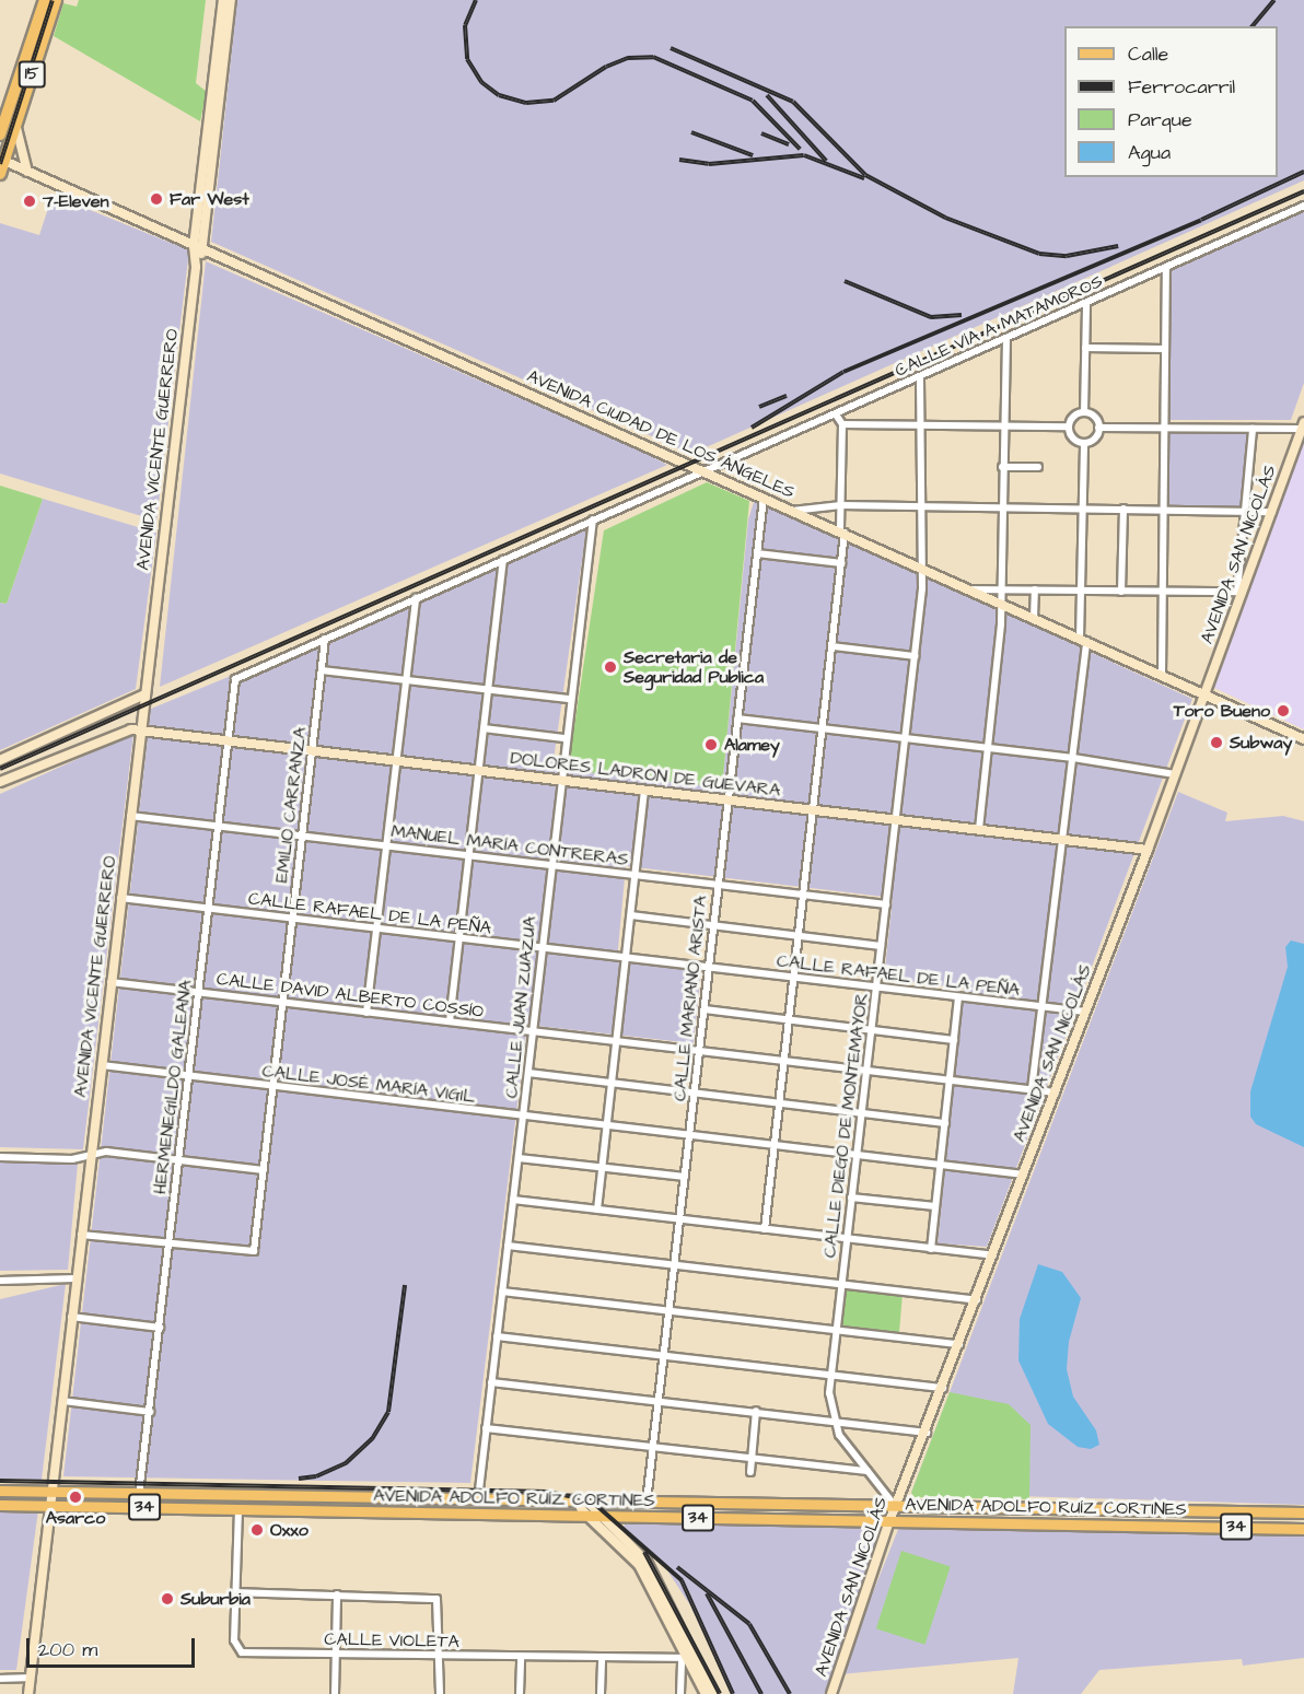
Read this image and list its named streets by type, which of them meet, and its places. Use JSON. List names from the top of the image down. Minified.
{"streets":{"highway":["15"],"main road":["AVENIDA ADOLFO RUÍZ CORTINES","34"],"street":["CALLE VÍA A MATAMOROS","AVENIDA CIUDAD DE LOS ÁNGELES","AVENIDA VICENTE GUERRERO","AVENIDA SAN NICOLÁS","DOLORES LADRÒN DE GUEVARA","EMILIO CARRANZA","MANUEL MARÍA CONTRERAS","CALLE RAFAEL DE LA PEÑA","CALLE DAVID ALBERTO COSSÍO","CALLE MARIANO ARISTA","CALLE JUAN ZUAZUA","CALLE JOSÉ MARÍA VIGIL","HERMENEGILDO GALEANA","CALLE DIEGO DE MONTEMAYOR","CALLE VIOLETA"]},"crossings":[["15","AVENIDA CIUDAD DE LOS ÁNGELES"],["CALLE VÍA A MATAMOROS","AVENIDA CIUDAD DE LOS ÁNGELES"],["CALLE VÍA A MATAMOROS","EMILIO CARRANZA"],["CALLE VÍA A MATAMOROS","CALLE JUAN ZUAZUA"],["CALLE VÍA A MATAMOROS","HERMENEGILDO GALEANA"],["CALLE VÍA A MATAMOROS","CALLE DIEGO DE MONTEMAYOR"],["AVENIDA CIUDAD DE LOS ÁNGELES","AVENIDA VICENTE GUERRERO"],["AVENIDA CIUDAD DE LOS ÁNGELES","AVENIDA SAN NICOLÁS"],["AVENIDA CIUDAD DE LOS ÁNGELES","CALLE MARIANO ARISTA"],["AVENIDA CIUDAD DE LOS ÁNGELES","CALLE DIEGO DE MONTEMAYOR"],["AVENIDA VICENTE GUERRERO","DOLORES LADRÒN DE GUEVARA"],["AVENIDA VICENTE GUERRERO","MANUEL MARÍA CONTRERAS"],["AVENIDA VICENTE GUERRERO","CALLE RAFAEL DE LA PEÑA"],["AVENIDA VICENTE GUERRERO","CALLE DAVID ALBERTO COSSÍO"],["AVENIDA VICENTE GUERRERO","CALLE JOSÉ MARÍA VIGIL"],["AVENIDA VICENTE GUERRERO","AVENIDA ADOLFO RUÍZ CORTINES"],["AVENIDA SAN NICOLÁS","DOLORES LADRÒN DE GUEVARA"],["AVENIDA SAN NICOLÁS","CALLE RAFAEL DE LA PEÑA"],["AVENIDA SAN NICOLÁS","CALLE DAVID ALBERTO COSSÍO"],["AVENIDA SAN NICOLÁS","CALLE JOSÉ MARÍA VIGIL"],["AVENIDA SAN NICOLÁS","AVENIDA ADOLFO RUÍZ CORTINES"],["DOLORES LADRÒN DE GUEVARA","EMILIO CARRANZA"],["DOLORES LADRÒN DE GUEVARA","CALLE MARIANO ARISTA"],["DOLORES LADRÒN DE GUEVARA","CALLE JUAN ZUAZUA"],["DOLORES LADRÒN DE GUEVARA","HERMENEGILDO GALEANA"],["DOLORES LADRÒN DE GUEVARA","CALLE DIEGO DE MONTEMAYOR"],["EMILIO CARRANZA","MANUEL MARÍA CONTRERAS"],["EMILIO CARRANZA","CALLE RAFAEL DE LA PEÑA"],["EMILIO CARRANZA","CALLE DAVID ALBERTO COSSÍO"],["EMILIO CARRANZA","CALLE JOSÉ MARÍA VIGIL"],["EMILIO CARRANZA","HERMENEGILDO GALEANA"],["MANUEL MARÍA CONTRERAS","CALLE MARIANO ARISTA"],["MANUEL MARÍA CONTRERAS","CALLE JUAN ZUAZUA"],["MANUEL MARÍA CONTRERAS","HERMENEGILDO GALEANA"],["MANUEL MARÍA CONTRERAS","CALLE DIEGO DE MONTEMAYOR"],["CALLE RAFAEL DE LA PEÑA","CALLE MARIANO ARISTA"],["CALLE RAFAEL DE LA PEÑA","CALLE JUAN ZUAZUA"],["CALLE RAFAEL DE LA PEÑA","HERMENEGILDO GALEANA"],["CALLE RAFAEL DE LA PEÑA","CALLE DIEGO DE MONTEMAYOR"],["CALLE DAVID ALBERTO COSSÍO","CALLE MARIANO ARISTA"],["CALLE DAVID ALBERTO COSSÍO","CALLE JUAN ZUAZUA"],["CALLE DAVID ALBERTO COSSÍO","HERMENEGILDO GALEANA"],["CALLE DAVID ALBERTO COSSÍO","CALLE DIEGO DE MONTEMAYOR"],["CALLE MARIANO ARISTA","CALLE JOSÉ MARÍA VIGIL"],["CALLE MARIANO ARISTA","AVENIDA ADOLFO RUÍZ CORTINES"],["CALLE JUAN ZUAZUA","CALLE JOSÉ MARÍA VIGIL"],["CALLE JUAN ZUAZUA","AVENIDA ADOLFO RUÍZ CORTINES"],["CALLE JOSÉ MARÍA VIGIL","HERMENEGILDO GALEANA"],["CALLE JOSÉ MARÍA VIGIL","CALLE DIEGO DE MONTEMAYOR"],["HERMENEGILDO GALEANA","AVENIDA ADOLFO RUÍZ CORTINES"],["AVENIDA ADOLFO RUÍZ CORTINES","CALLE VIOLETA"]],"places":["Far West","7-Eleven","Secretaria de Seguridad Publica","Toro Bueno","Subway","Alamey","Asarco","Oxxo","Suburbia"],"legend":["Calle","Ferrocarril","Parque","Agua"],"scale_bar":"200 m"}
